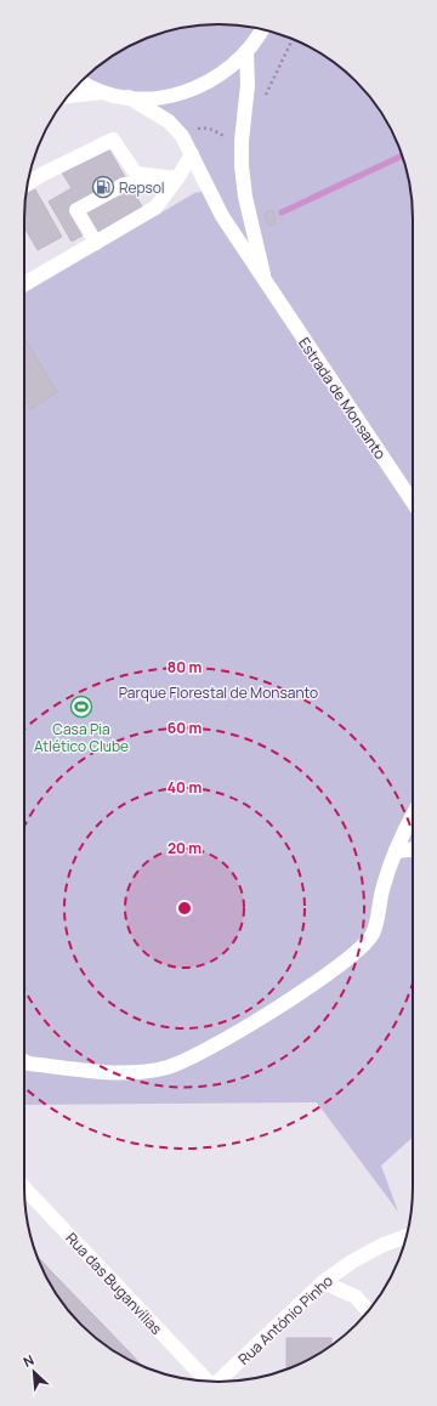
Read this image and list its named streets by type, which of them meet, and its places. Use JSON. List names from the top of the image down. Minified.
{"streets":{"street":["Estrada de Monsanto","Rua das Buganvílias","Rua António Pinho"]},"parks":["Parque Florestal de Monsanto"],"places":{"fuel station":["Repsol"],"sports":["Casa Pia Atlético Clube"]},"north":"top left","rings":["80 m","60 m","40 m","20 m"]}
